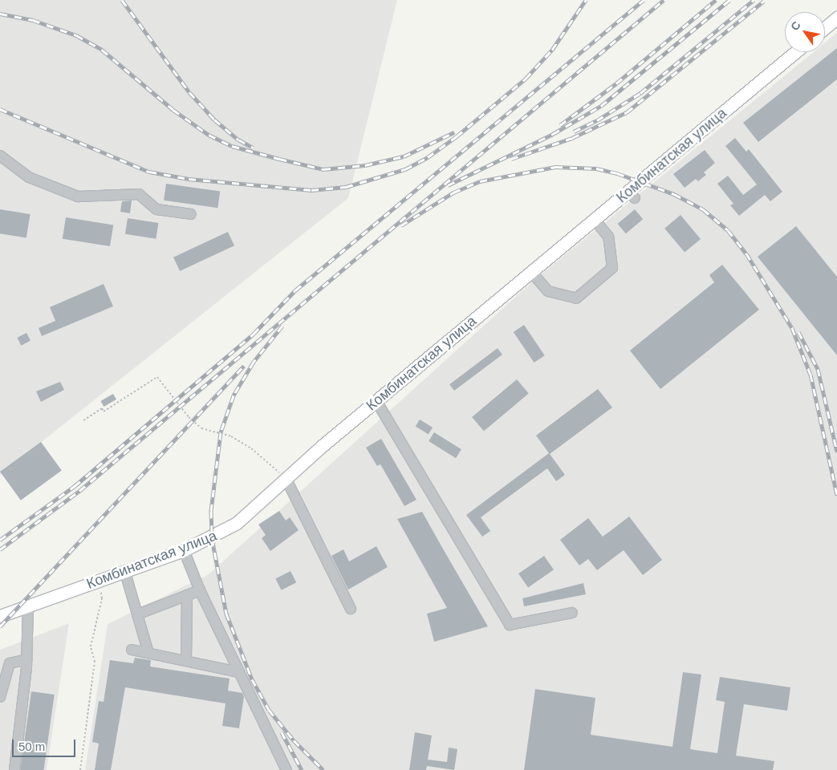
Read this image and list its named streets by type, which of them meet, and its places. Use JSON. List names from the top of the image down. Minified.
{"streets":{"main road":["Комбинатская улица"]},"scale_bar":"50 m","north":"top left"}
